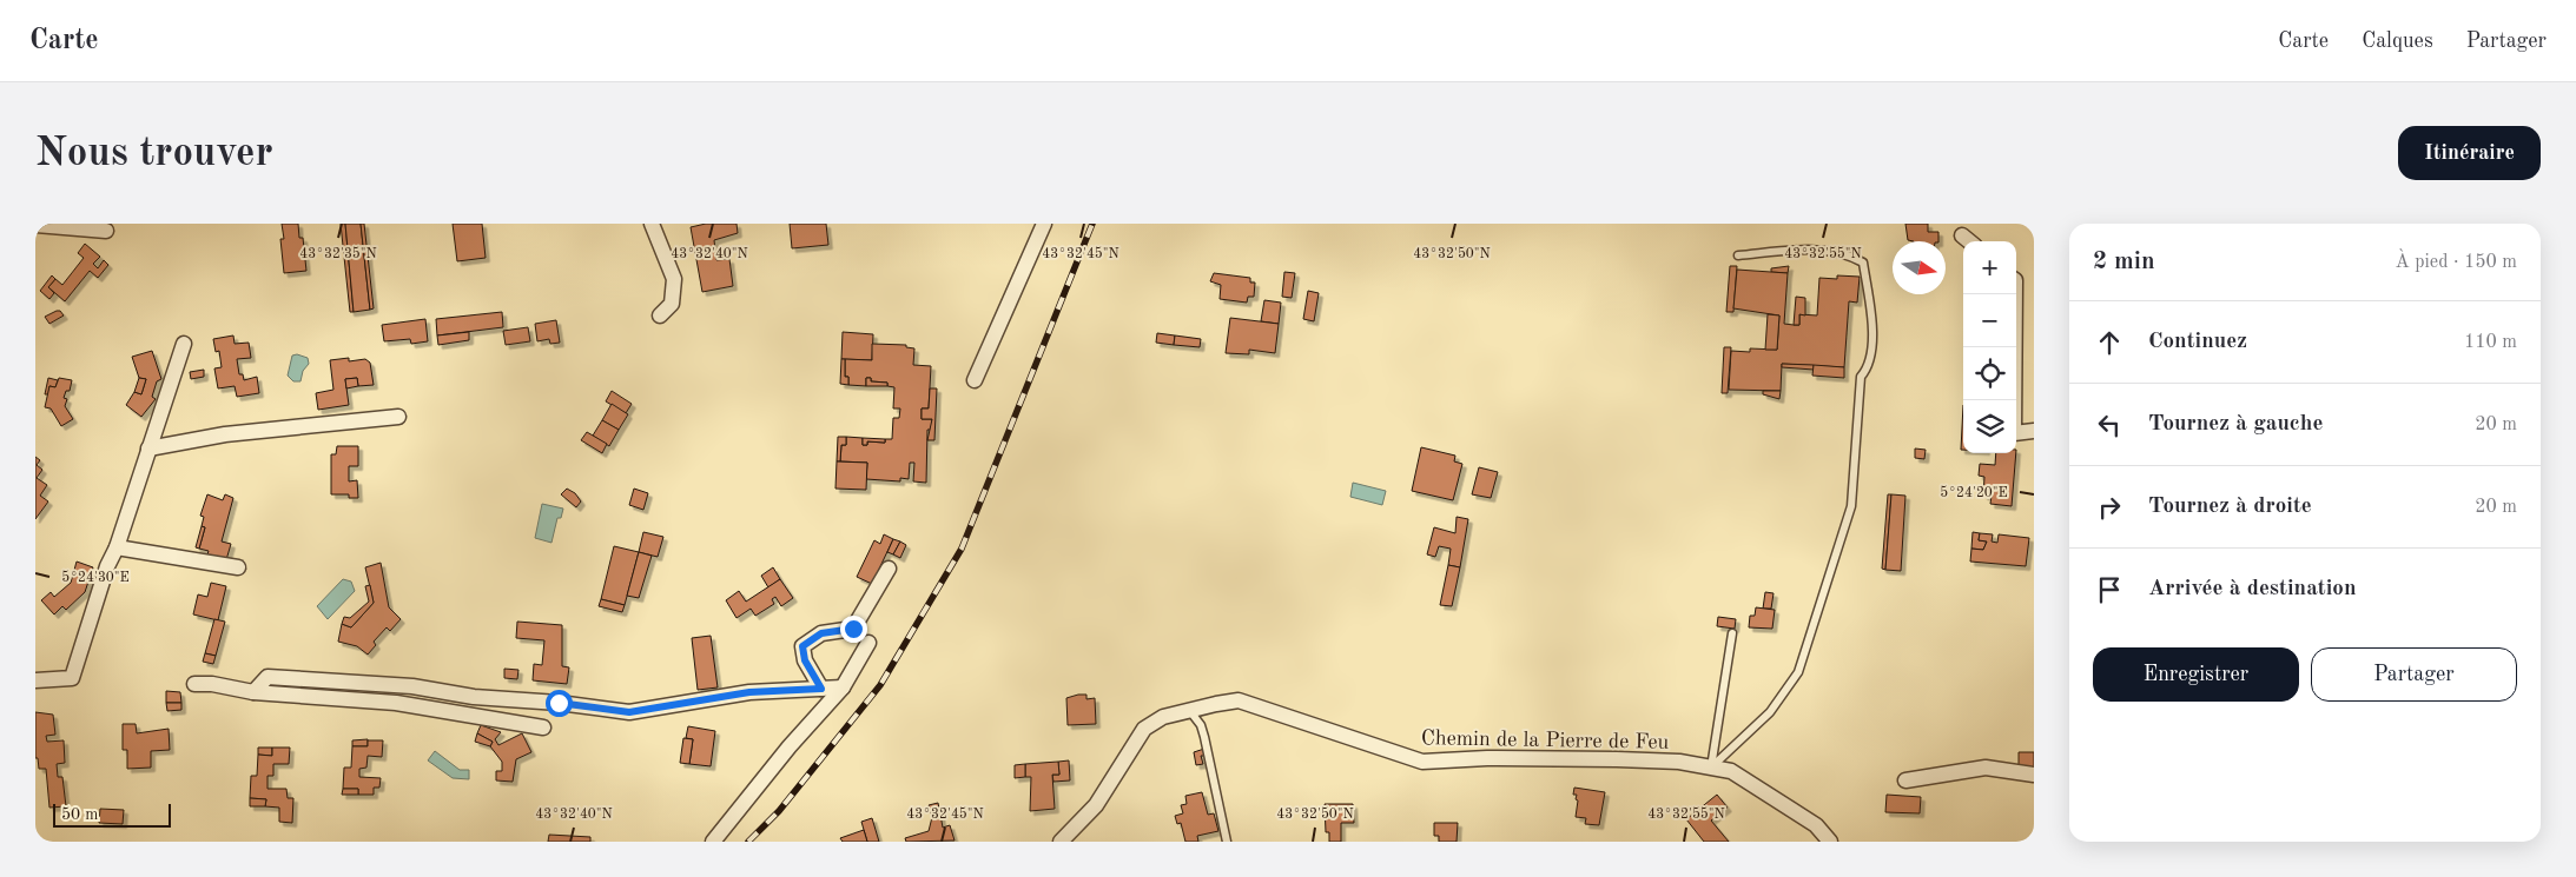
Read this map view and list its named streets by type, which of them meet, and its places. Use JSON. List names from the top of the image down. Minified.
{"streets":{"street":["Chemin de la Pierre de Feu"]},"scale_bar":"50 m","north":"right","page":{"header":"Carte","nav":["Carte","Calques","Partager"],"buttons":["Itinéraire",["Enregistrer","Partager"]],"title":"Nous trouver","heading":["2 min","À pied · 150 m"],"map_buttons":["+","−"],"list":[["Continuez","110 m"],["Tournez à gauche","20 m"],["Tournez à droite","20 m"],"Arrivée à destination"],"scale":"50 m"},"coordinates":["43°32'35\"N","43°32'40\"N","43°32'45\"N","43°32'50\"N","43°32'55\"N","5°24'20\"E","5°24'30\"E"]}
